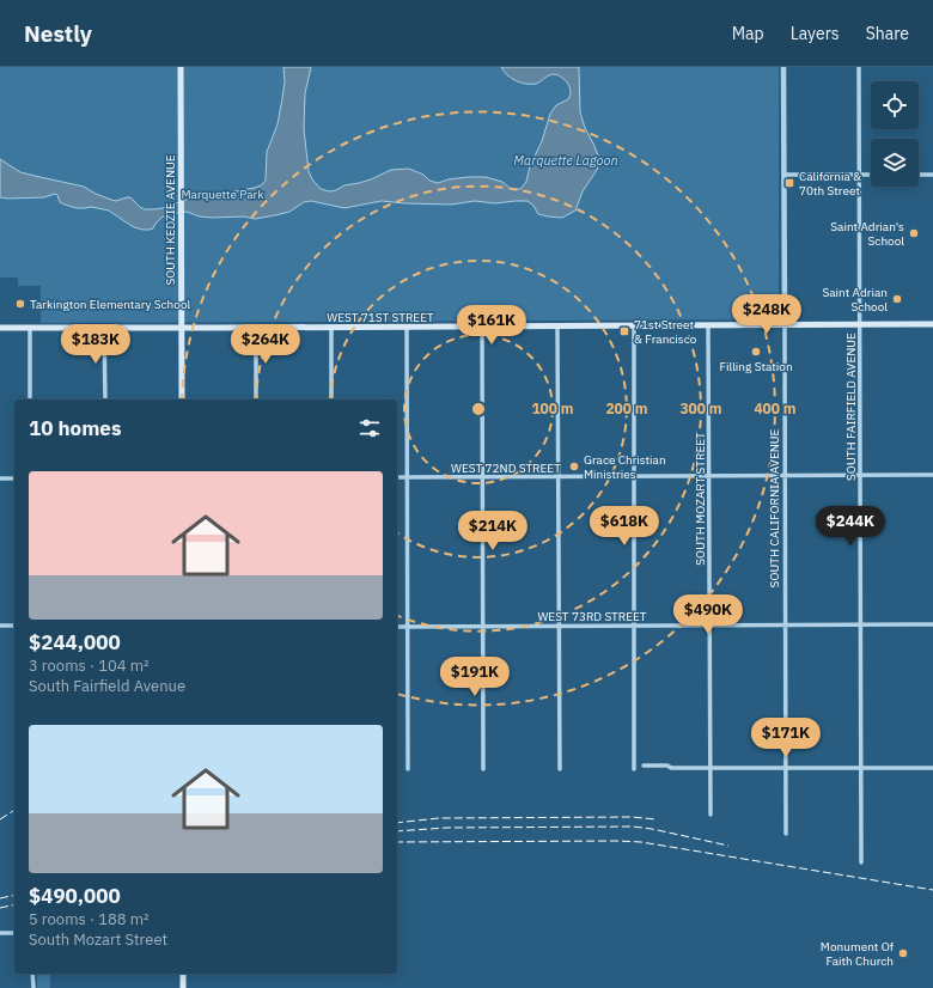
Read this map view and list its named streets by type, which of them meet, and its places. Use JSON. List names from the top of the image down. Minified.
{"streets":{"main road":["SOUTH KEDZIE AVENUE","WEST 71ST STREET"],"street":["SOUTH FAIRFIELD AVENUE","WEST 72ND STREET","SOUTH MOZART STREET","SOUTH CALIFORNIA AVENUE","WEST 73RD STREET"]},"crossings":[["SOUTH KEDZIE AVENUE","WEST 71ST STREET"],["WEST 71ST STREET","SOUTH FAIRFIELD AVENUE"],["WEST 71ST STREET","SOUTH MOZART STREET"],["WEST 71ST STREET","SOUTH CALIFORNIA AVENUE"],["SOUTH FAIRFIELD AVENUE","WEST 72ND STREET"],["SOUTH FAIRFIELD AVENUE","WEST 73RD STREET"],["WEST 72ND STREET","SOUTH MOZART STREET"],["WEST 72ND STREET","SOUTH CALIFORNIA AVENUE"],["SOUTH MOZART STREET","WEST 73RD STREET"],["SOUTH CALIFORNIA AVENUE","WEST 73RD STREET"]],"water":["Marquette Lagoon"],"parks":["Marquette Park"],"places":{"transit":["California & 70th Street","71st Street & Francisco"],"other":["Saint Adrian's School","Saint Adrian School","Tarkington Elementary School","Filling Station","Grace Christian Ministries","Monument Of Faith Church"]},"page":{"header":"Nestly","nav":["Map","Layers","Share"],"price":["$248K","$161K","$183K","$264K","$618K","$244K","$214K","$490K","$191K","$171K"],"heading":"10 homes","list":[{"name":"$244,000","note":"3 rooms · 104 m² · South Fairfield Avenue"},{"name":"$490,000","note":"5 rooms · 188 m² · South Mozart Street"}]},"rings":["100 m","200 m","300 m","400 m"]}
